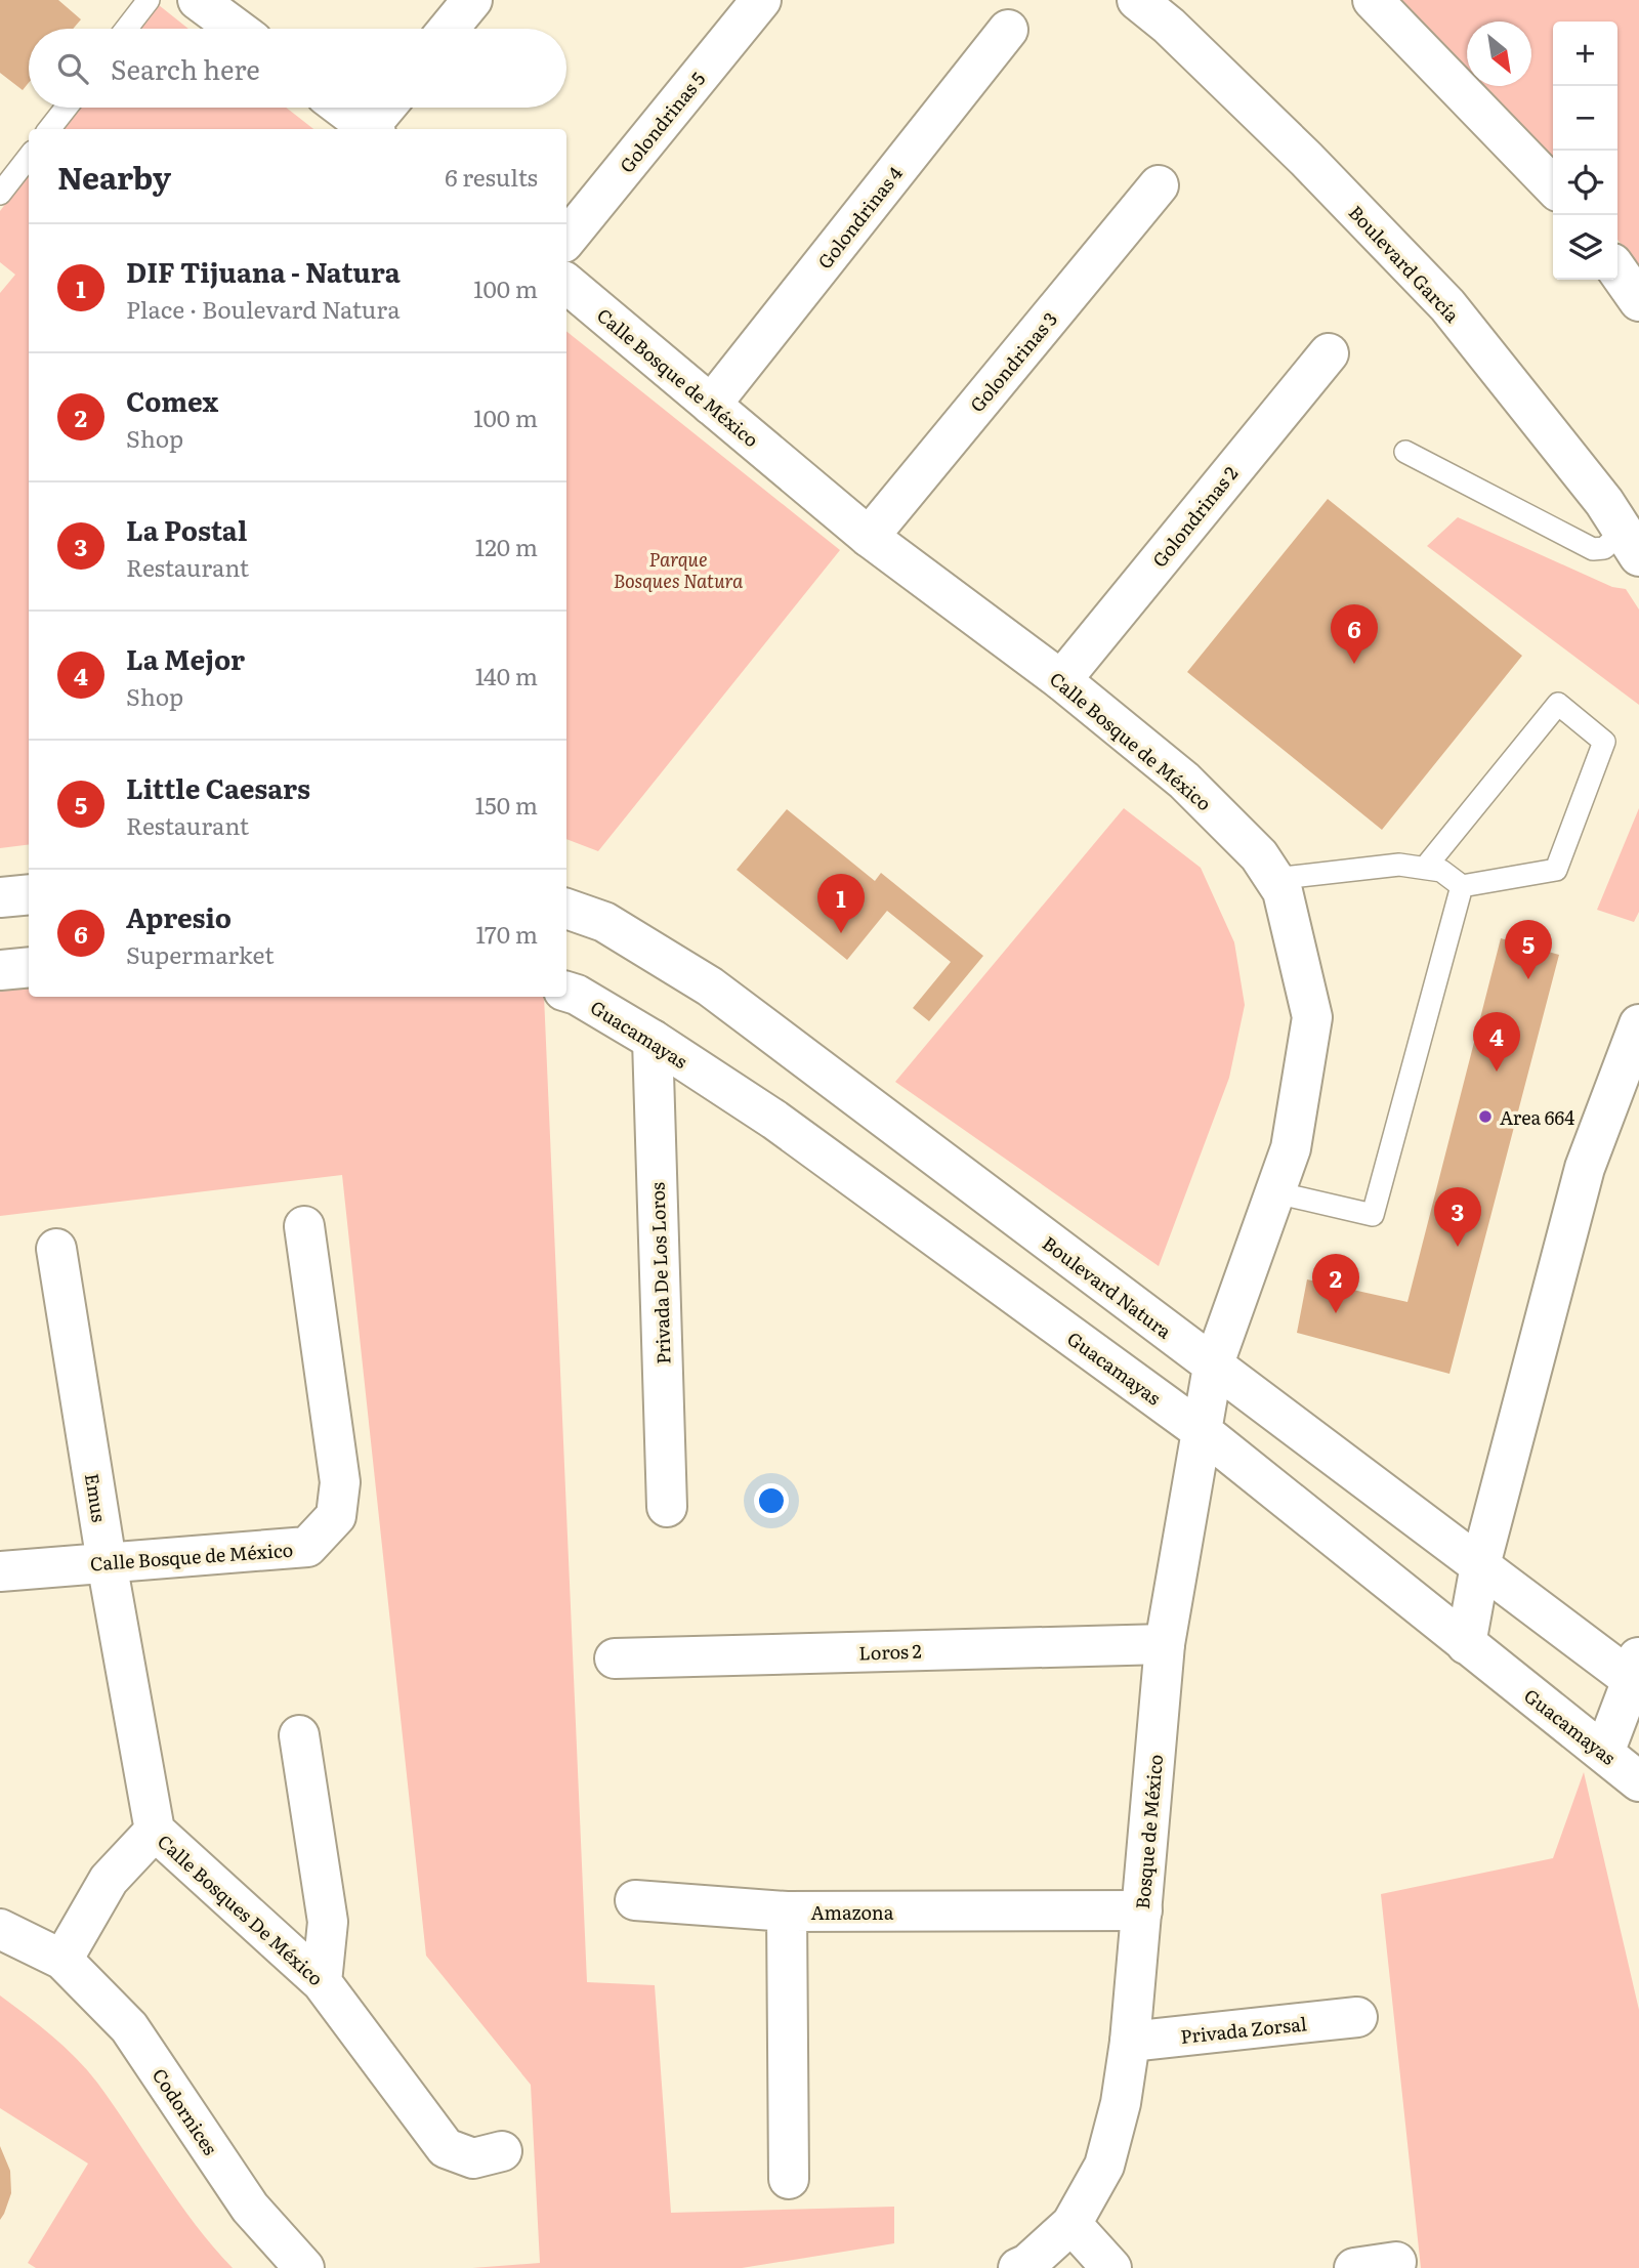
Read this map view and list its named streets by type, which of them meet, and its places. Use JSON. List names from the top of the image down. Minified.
{"streets":{"street":["Golondrinas 5","Golondrinas 4","Boulevard García","Golondrinas 3","Calle Bosque de México","Golondrinas 2","Guacamayas","Privada De Los Loros","Boulevard Natura","Emus","Loros 2","Bosque de México","Calle Bosques De México","Amazona","Privada Zorsal","Codornices"]},"crossings":[["Golondrinas 4","Calle Bosque de México"],["Golondrinas 3","Calle Bosque de México"],["Calle Bosque de México","Golondrinas 2"],["Calle Bosque de México","Guacamayas"],["Calle Bosque de México","Boulevard Natura"],["Calle Bosque de México","Emus"],["Calle Bosque de México","Bosque de México"],["Guacamayas","Privada De Los Loros"],["Guacamayas","Bosque de México"],["Emus","Calle Bosques De México"],["Loros 2","Bosque de México"],["Bosque de México","Amazona"],["Bosque de México","Privada Zorsal"]],"parks":["Parque Bosques Natura"],"places":["Area 664"],"north":"bottom right","page":{"map_buttons":["+","−"],"search":"Search here","heading":["Nearby","6 results"],"list":[{"mark":"1","name":"DIF Tijuana - Natura","note":"Place · Boulevard Natura","value":"100 m"},{"mark":"2","name":"Comex","note":"Shop","value":"100 m"},{"mark":"3","name":"La Postal","note":"Restaurant","value":"120 m"},{"mark":"4","name":"La Mejor","note":"Shop","value":"140 m"},{"mark":"5","name":"Little Caesars","note":"Restaurant","value":"150 m"},{"mark":"6","name":"Apresio","note":"Supermarket","value":"170 m"}],"pins":["6","1","5","4","3","2"]}}
